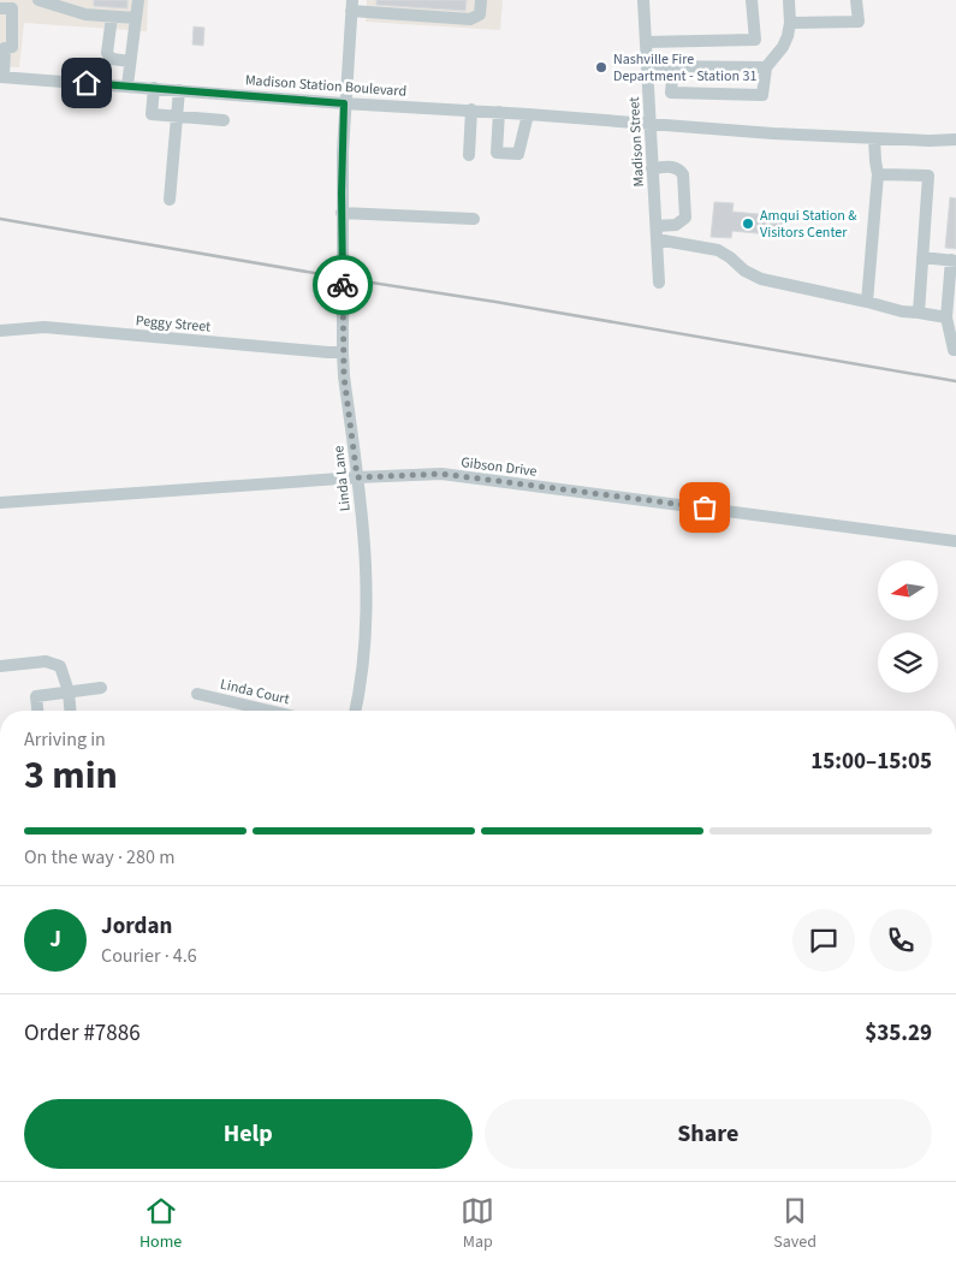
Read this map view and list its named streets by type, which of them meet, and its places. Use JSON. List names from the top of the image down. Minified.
{"streets":{"street":["Madison Station Boulevard","Madison Street","Peggy Street","Gibson Drive","Linda Lane","Linda Court"]},"crossings":[["Madison Station Boulevard","Madison Street"],["Madison Station Boulevard","Linda Lane"],["Peggy Street","Linda Lane"],["Gibson Drive","Linda Lane"]],"places":["Nashville Fire Department - Station 31","Amqui Station & Visitors Center"],"north":"left","page":{"heading":["3 min","Arriving in","15:00–15:05"],"panel":["Jordan","Courier · 4.6","Order #7886","$35.29"],"bar":"On the way · 280 m","round":"J","buttons":["Help","Share"],"tabs":["Home","Map","Saved"]}}
